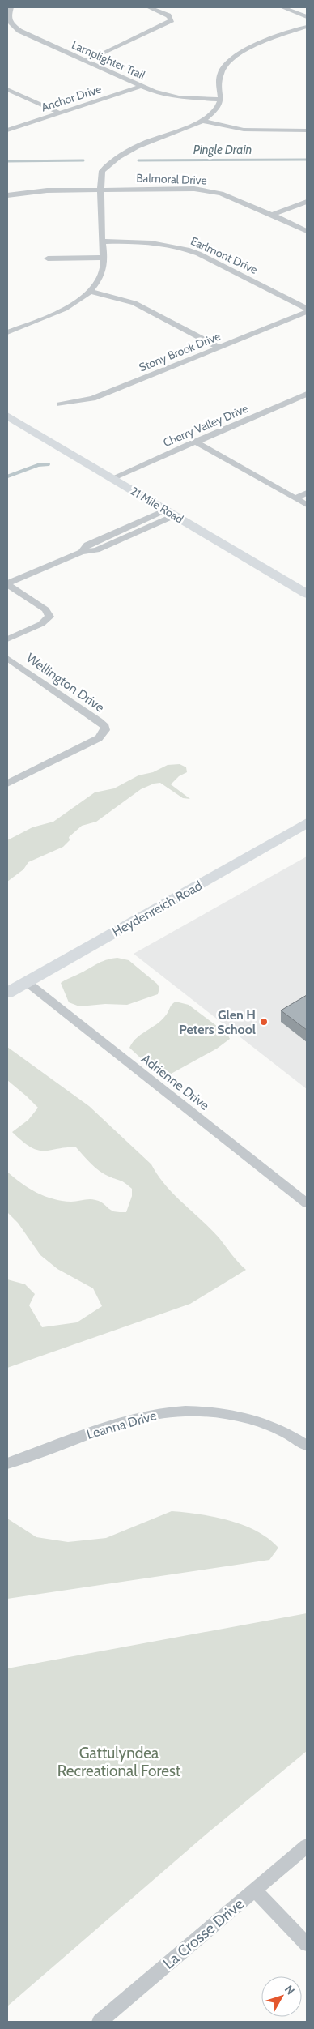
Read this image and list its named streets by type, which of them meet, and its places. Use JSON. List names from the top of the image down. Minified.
{"streets":{"street":["Lamplighter Trail","Anchor Drive","Balmoral Drive","Earlmont Drive","Stony Brook Drive","Cherry Valley Drive","21 Mile Road","Wellington Drive","Heydenreich Road","Adrienne Drive","Leanna Drive","La Crosse Drive"]},"crossings":[["Lamplighter Trail","Anchor Drive"],["Cherry Valley Drive","21 Mile Road"],["Heydenreich Road","Adrienne Drive"]],"water":["Pingle Drain"],"parks":["Gattulyndea Recreational Forest"],"places":["Glen H Peters School"],"north":"top right"}
